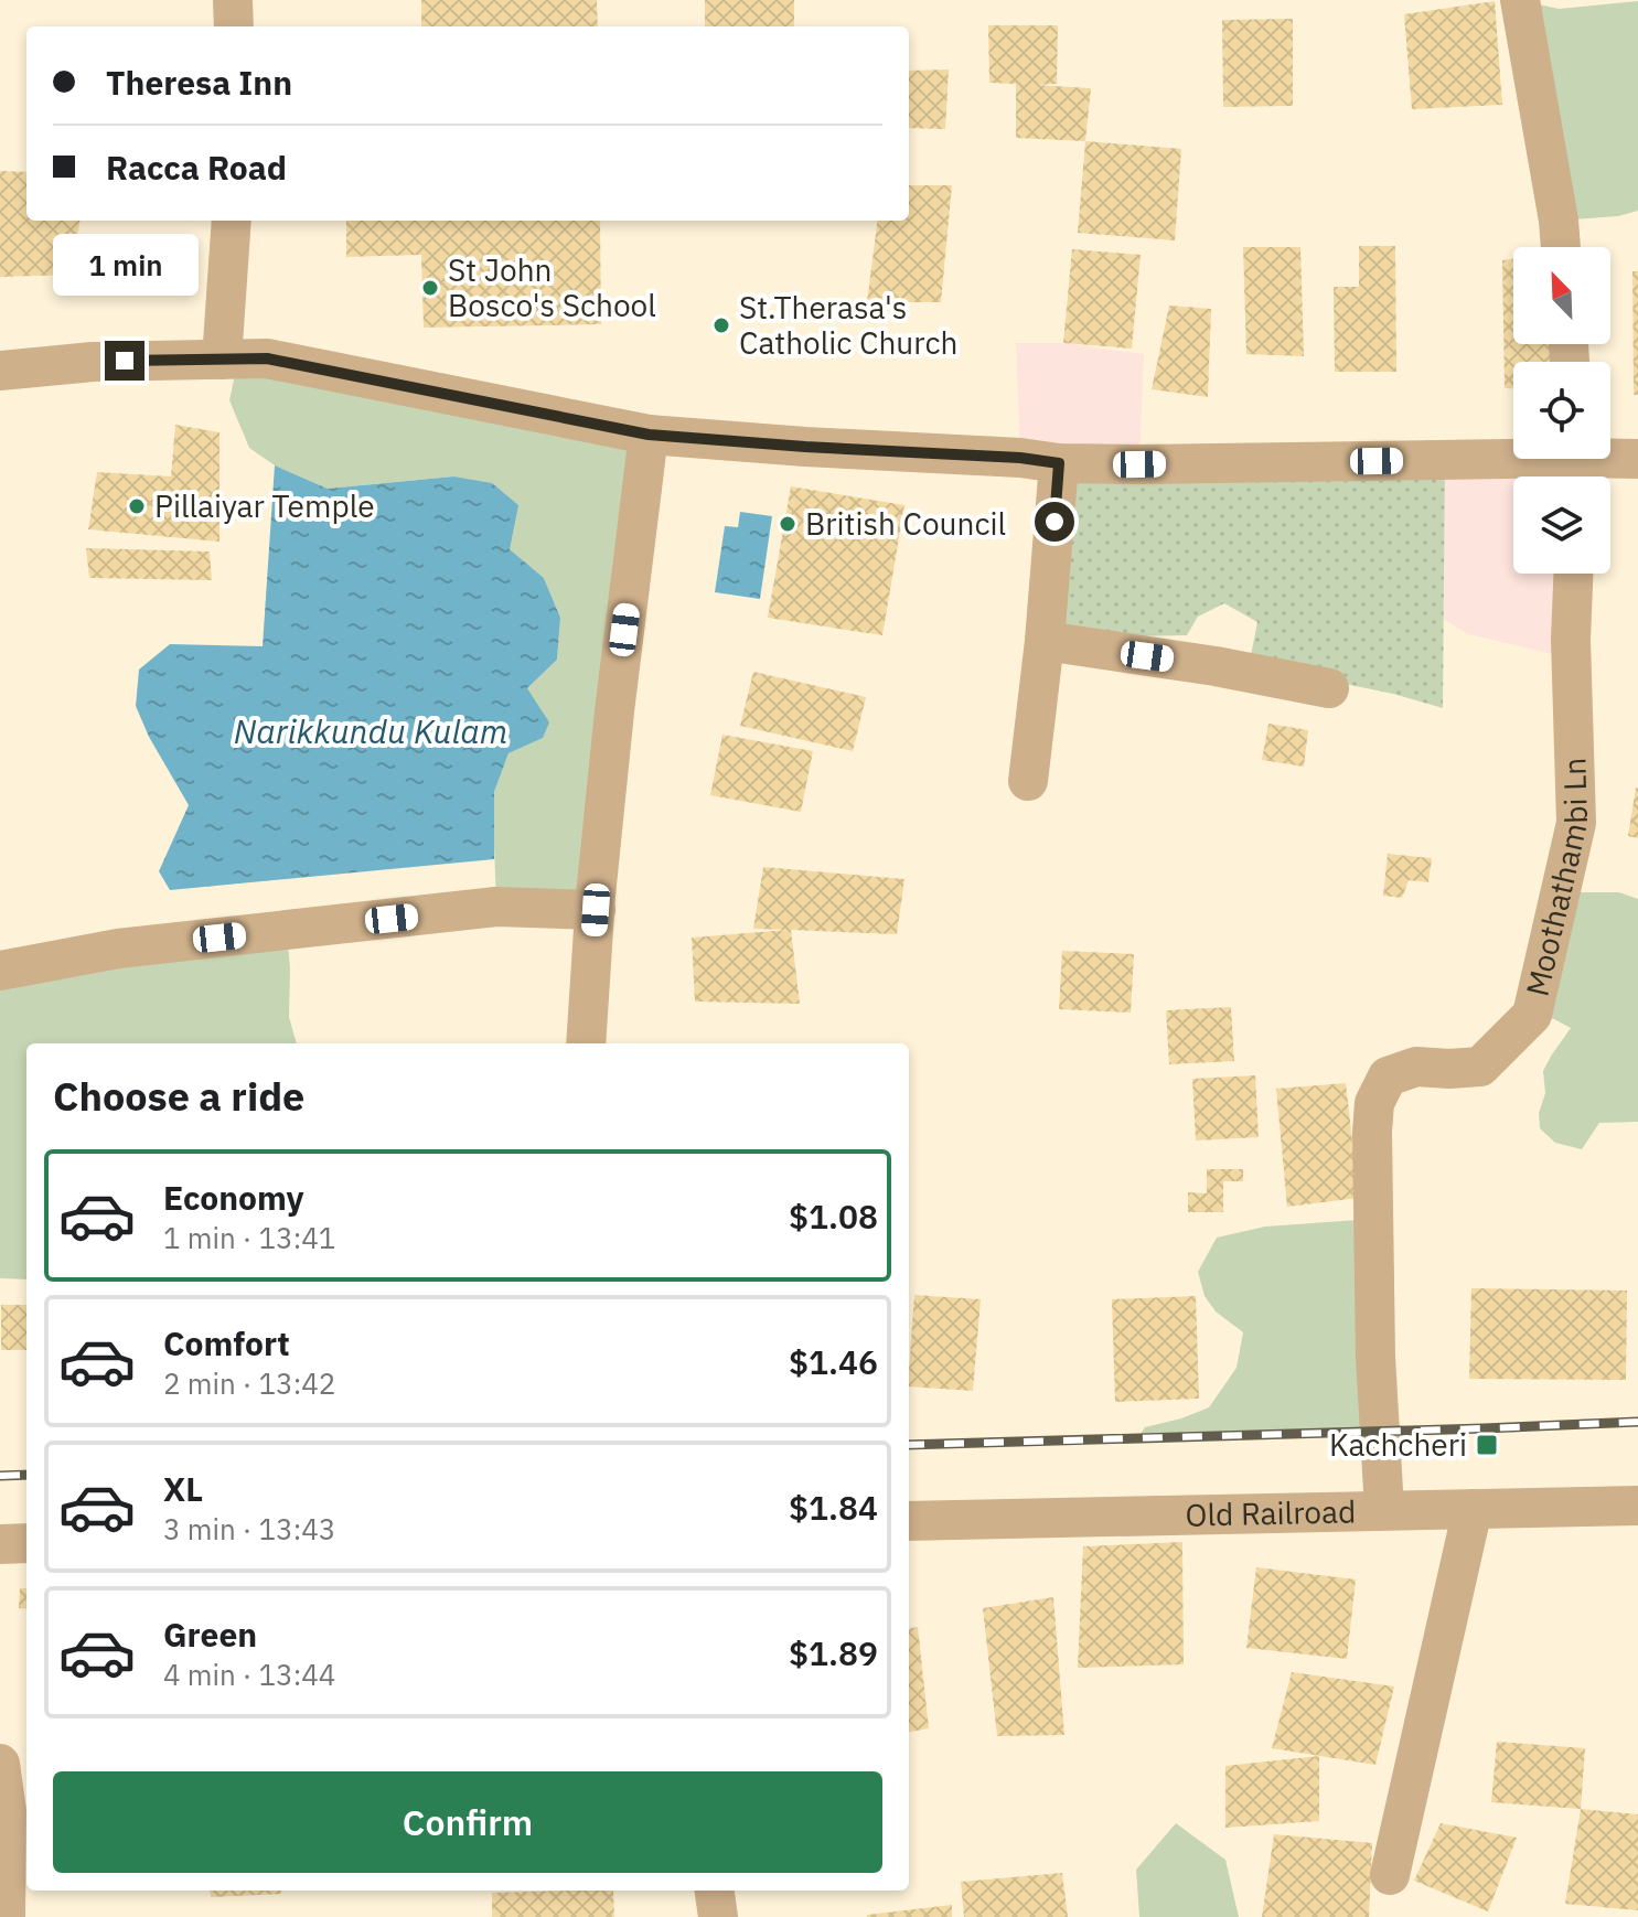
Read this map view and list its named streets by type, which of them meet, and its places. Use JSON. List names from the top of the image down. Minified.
{"streets":{"street":["Moothathambi Ln","Old Railroad"]},"crossings":[["Moothathambi Ln","Old Railroad"]],"water":["Narikkundu Kulam"],"places":{"other":["St John Bosco's School","St.Therasa's Catholic Church","Pillaiyar Temple","British Council"],"transit":["Kachcheri"]},"north":"top left","page":{"banner":["Theresa Inn","Racca Road"],"bubble":"1 min","heading":"Choose a ride","list":[{"name":"Economy","note":"1 min · 13:41","value":"$1.08"},{"name":"Comfort","note":"2 min · 13:42","value":"$1.46"},{"name":"XL","note":"3 min · 13:43","value":"$1.84"},{"name":"Green","note":"4 min · 13:44","value":"$1.89"}],"buttons":"Confirm"}}
